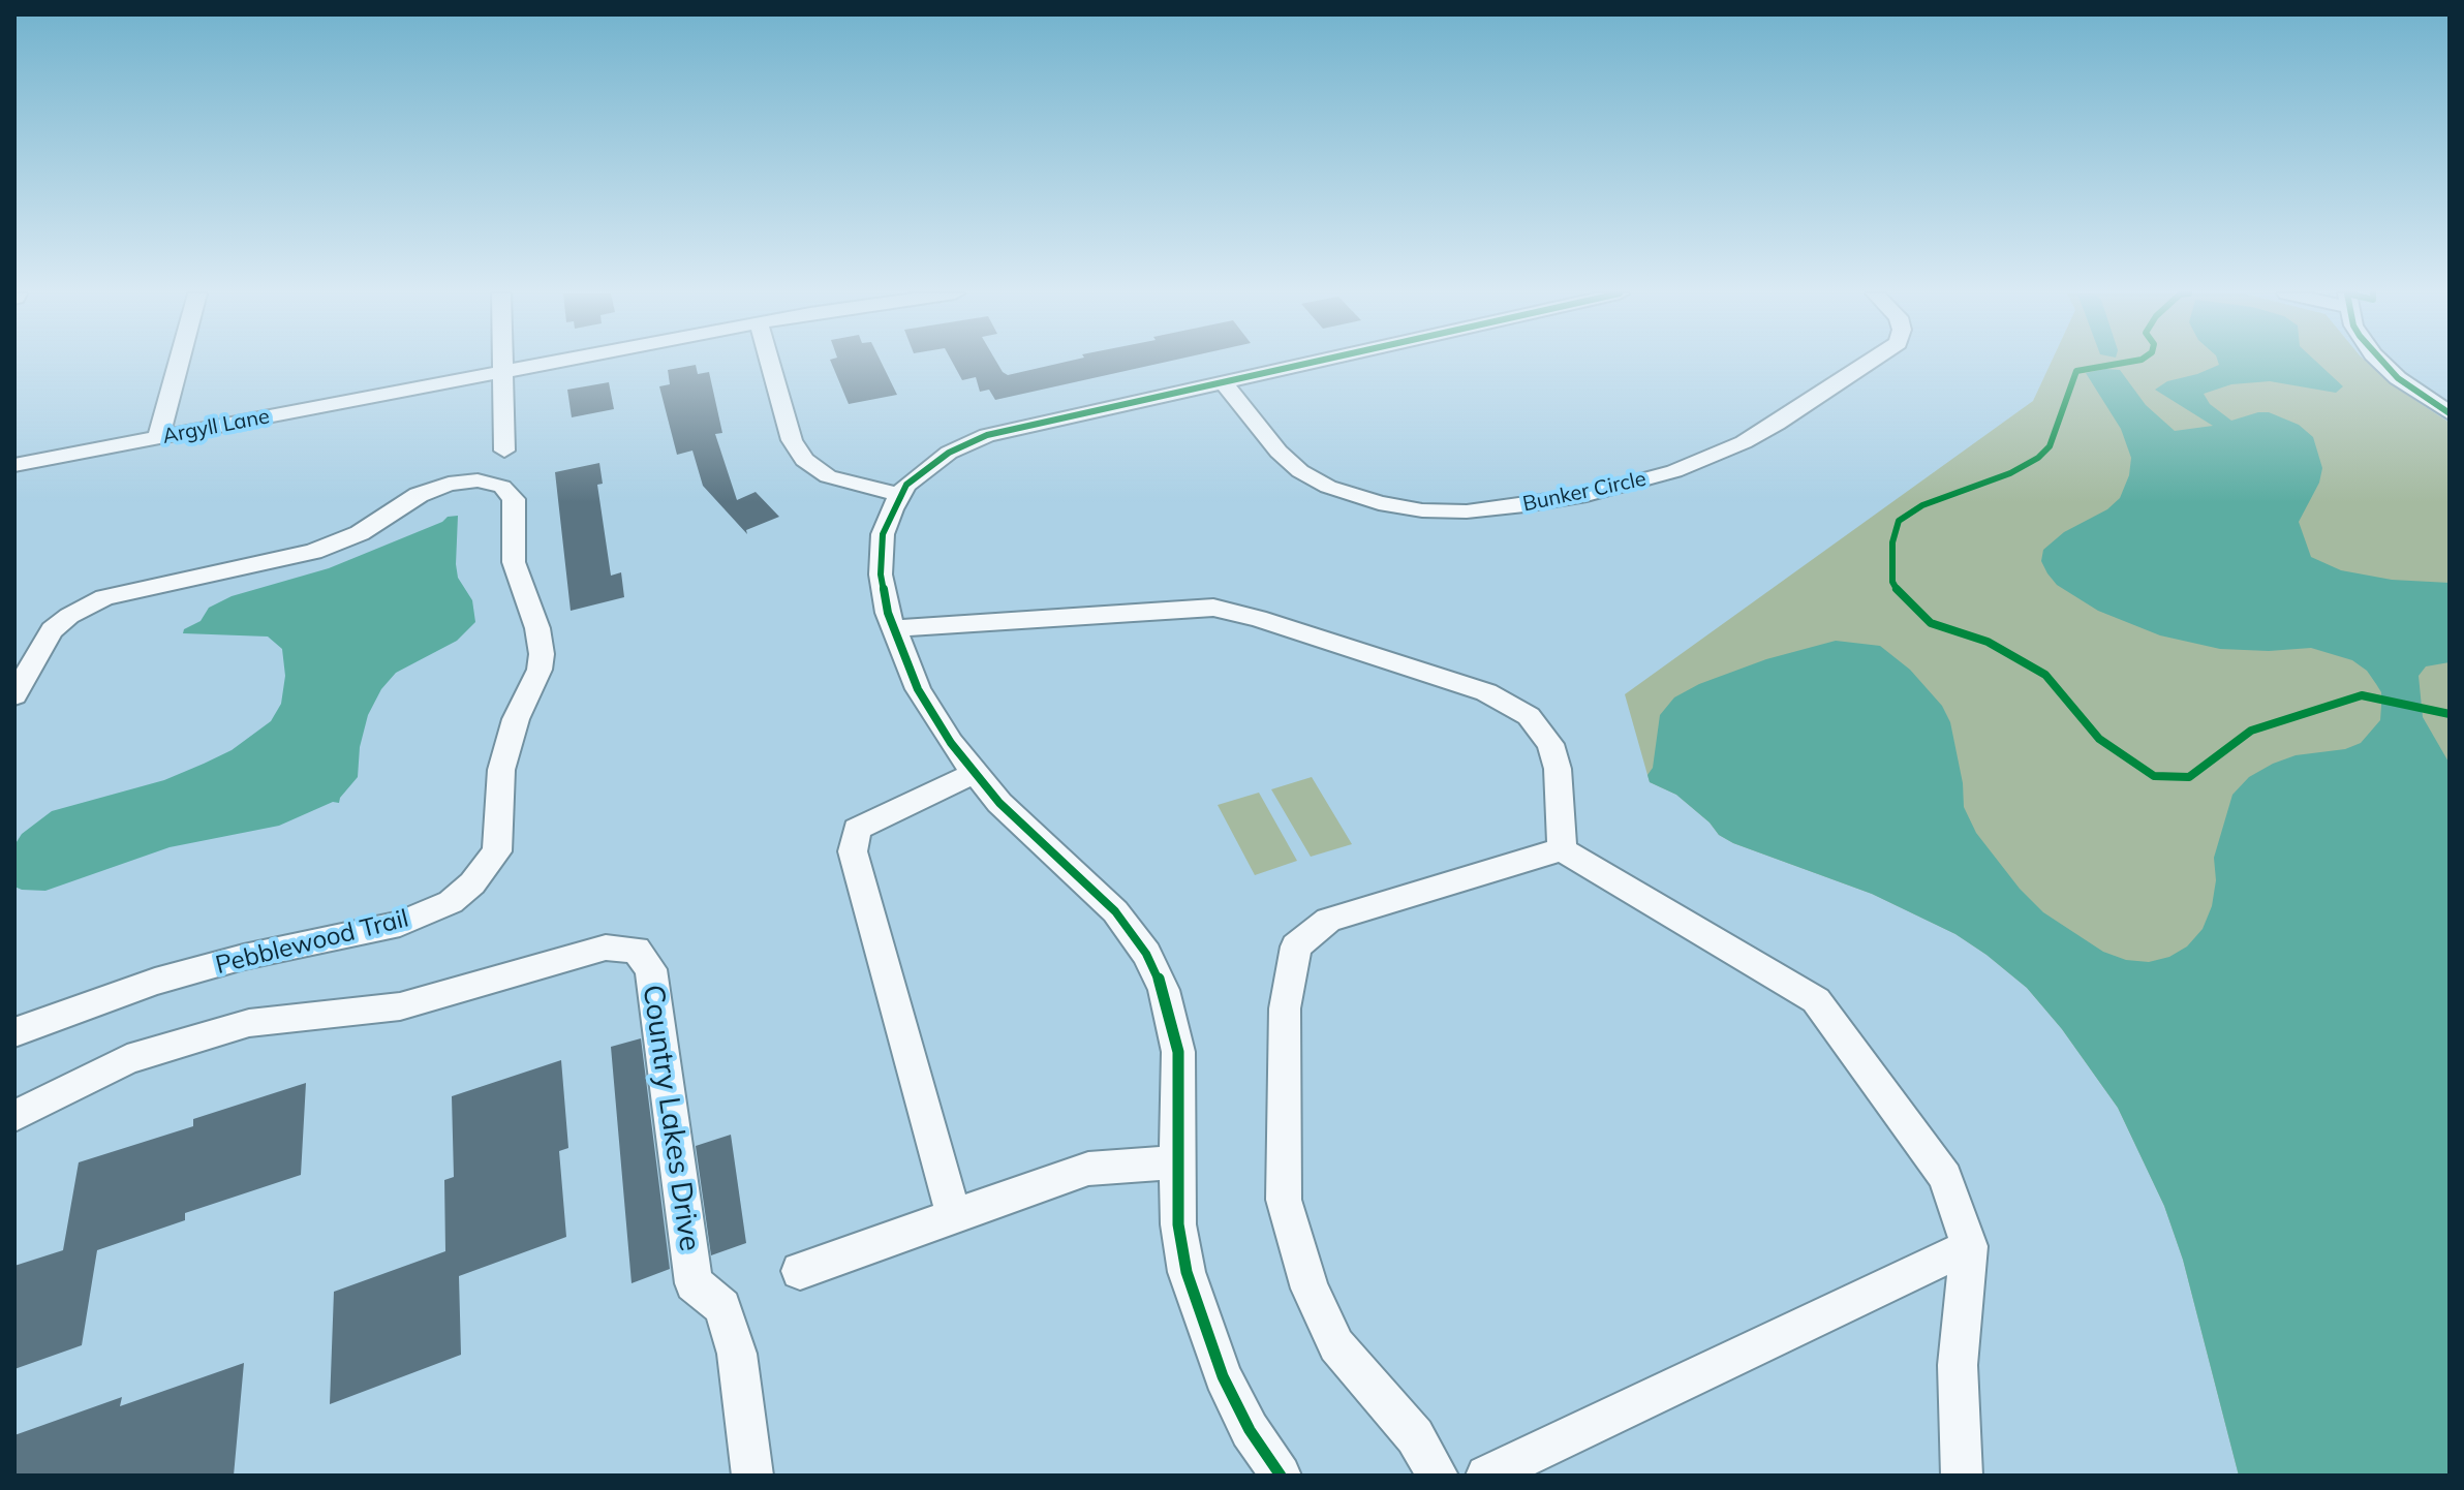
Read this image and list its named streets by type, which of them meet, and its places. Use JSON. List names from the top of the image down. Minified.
{"streets":{"street":["Argyll Lane","Bunker Circle","Pebblewood Trail","Country Lakes Drive"]}}
